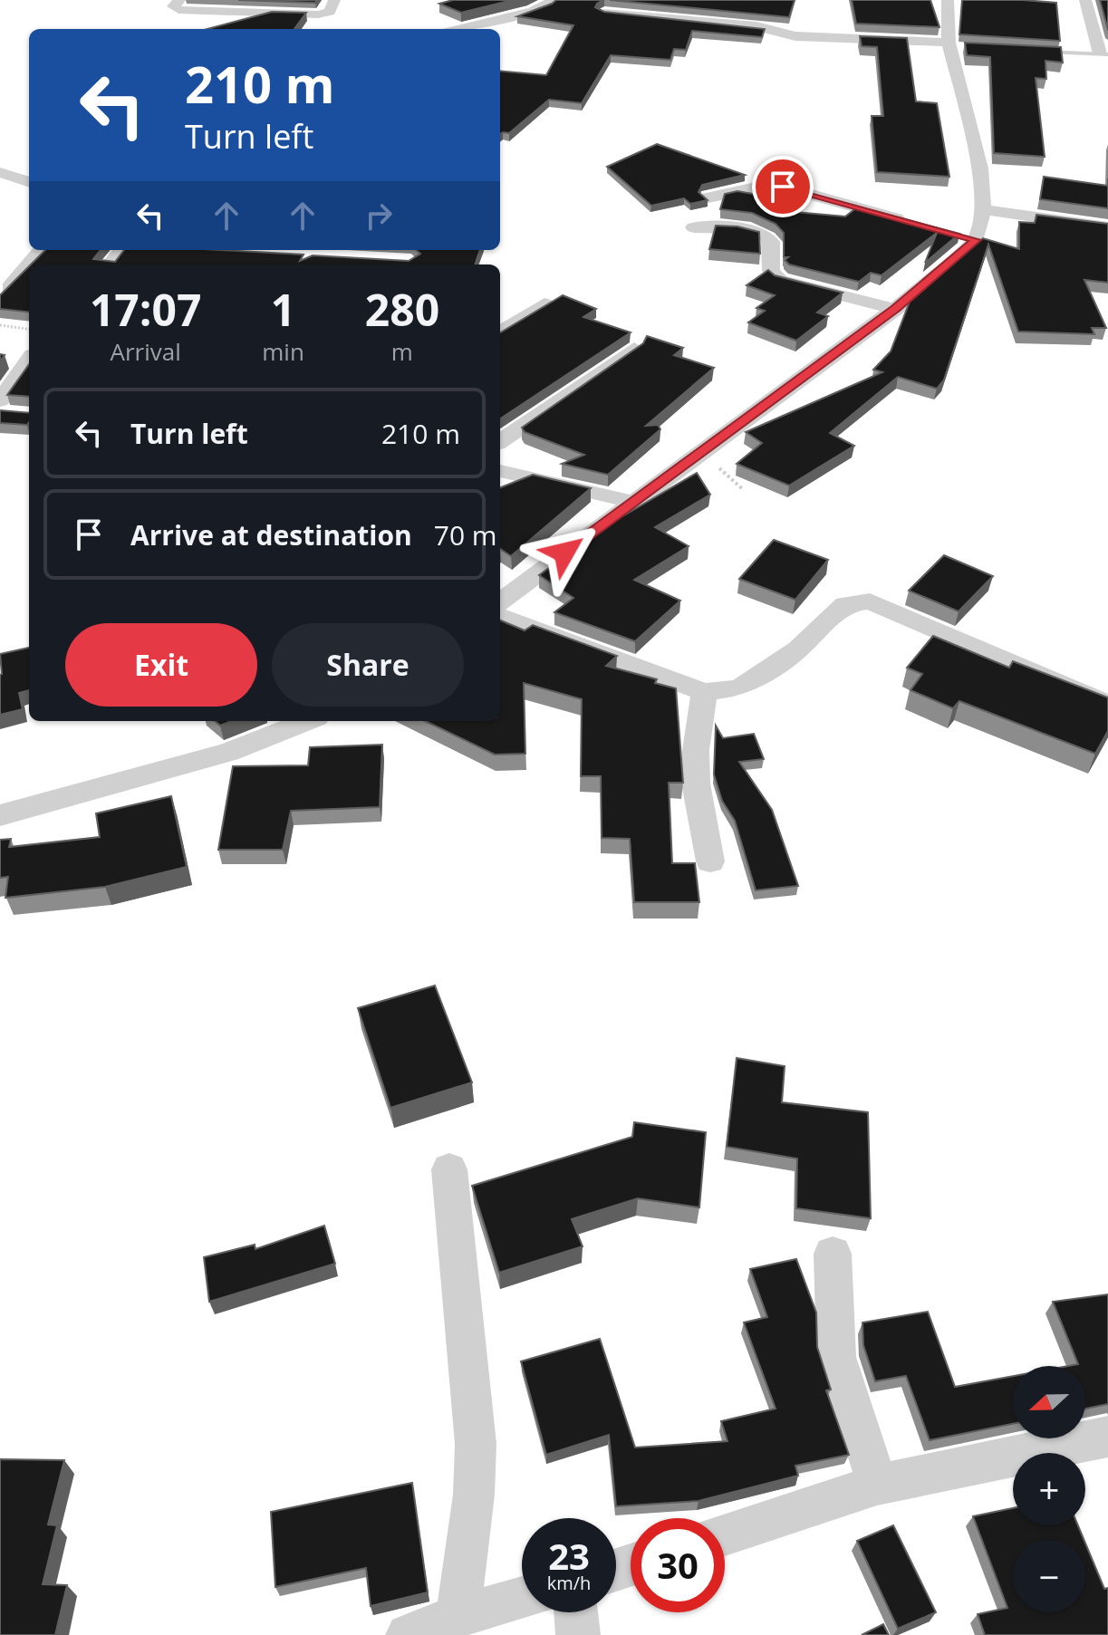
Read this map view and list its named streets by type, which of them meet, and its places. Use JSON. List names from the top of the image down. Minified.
{"north":"left","page":{"turn":["210 m","Turn left"],"eta":["17:07","Arrival","1","min","280","m"],"list":[{"name":"Turn left","value":"210 m"},{"name":"Arrive at destination","value":"70 m"}],"buttons":["Exit","Share"],"map_buttons":["+","−"],"speed":"23 km/h","limit":"30"}}
